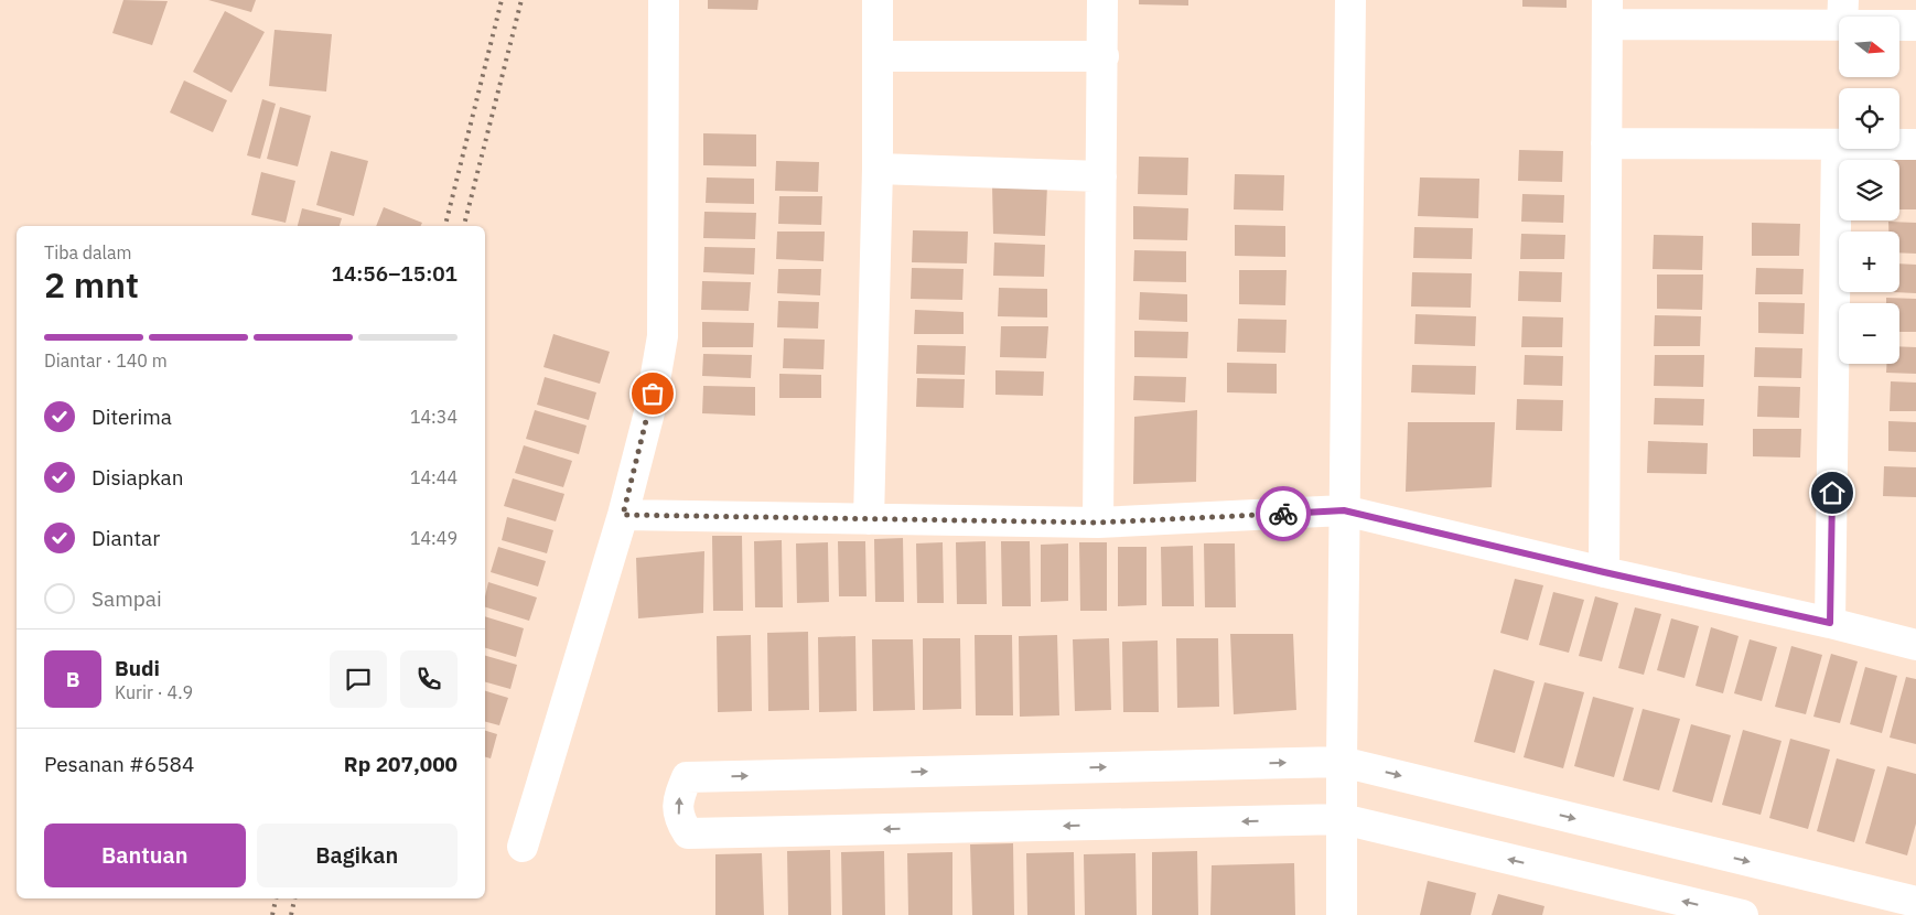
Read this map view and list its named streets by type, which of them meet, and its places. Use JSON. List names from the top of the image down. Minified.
{"north":"right","page":{"map_buttons":["+","−"],"heading":["2 mnt","Tiba dalam","14:56–15:01"],"panel":["Budi","Kurir · 4.9","Pesanan #6584","Rp 207,000"],"bar":"Diantar · 140 m","list":[["Diterima","14:34"],["Disiapkan","14:44"],["Diantar","14:49"],"Sampai"],"round":"B","buttons":["Bantuan","Bagikan"]}}
